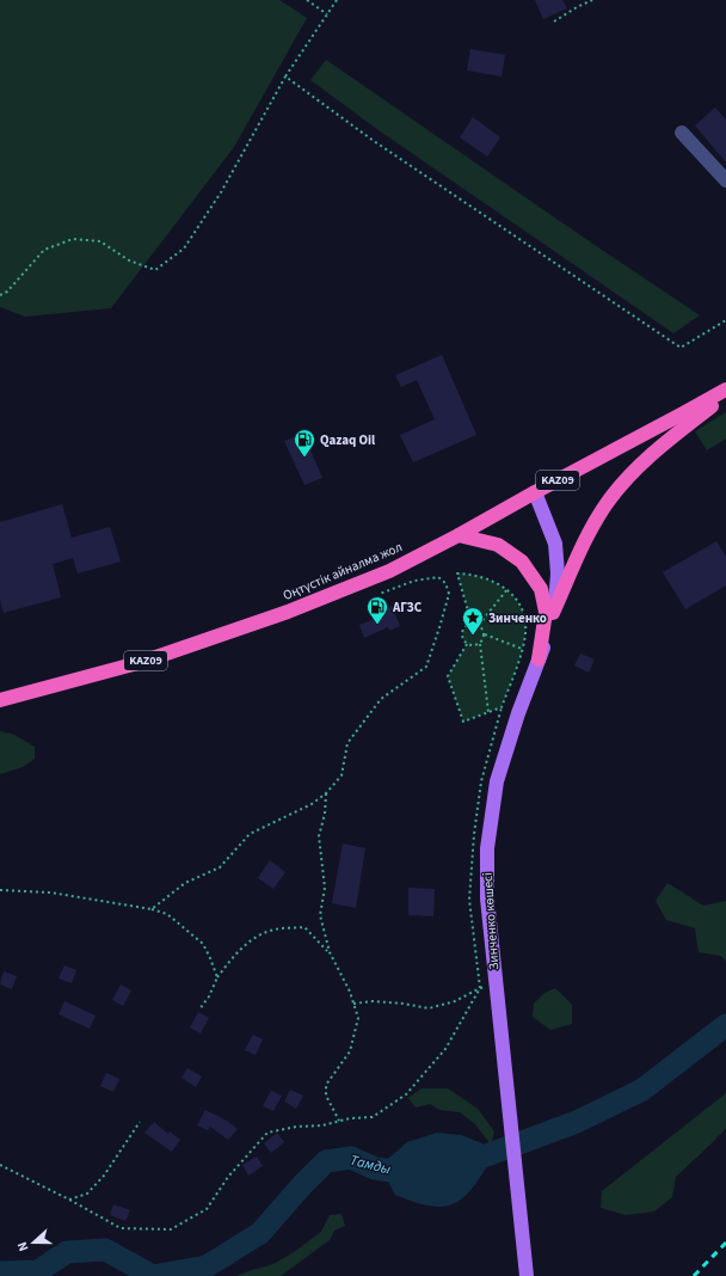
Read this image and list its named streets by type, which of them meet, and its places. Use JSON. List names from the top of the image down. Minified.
{"streets":{"highway":["KAZ09","Оңтүстік айналма жол"],"main road":["Зинченко көшесі"]},"crossings":[["Оңтүстік айналма жол","Зинченко көшесі"]],"water":["Тамды"],"places":{"fuel station":["Qazaq Oil","АГЗС"],"place":["Зинченко"]},"north":"left"}
